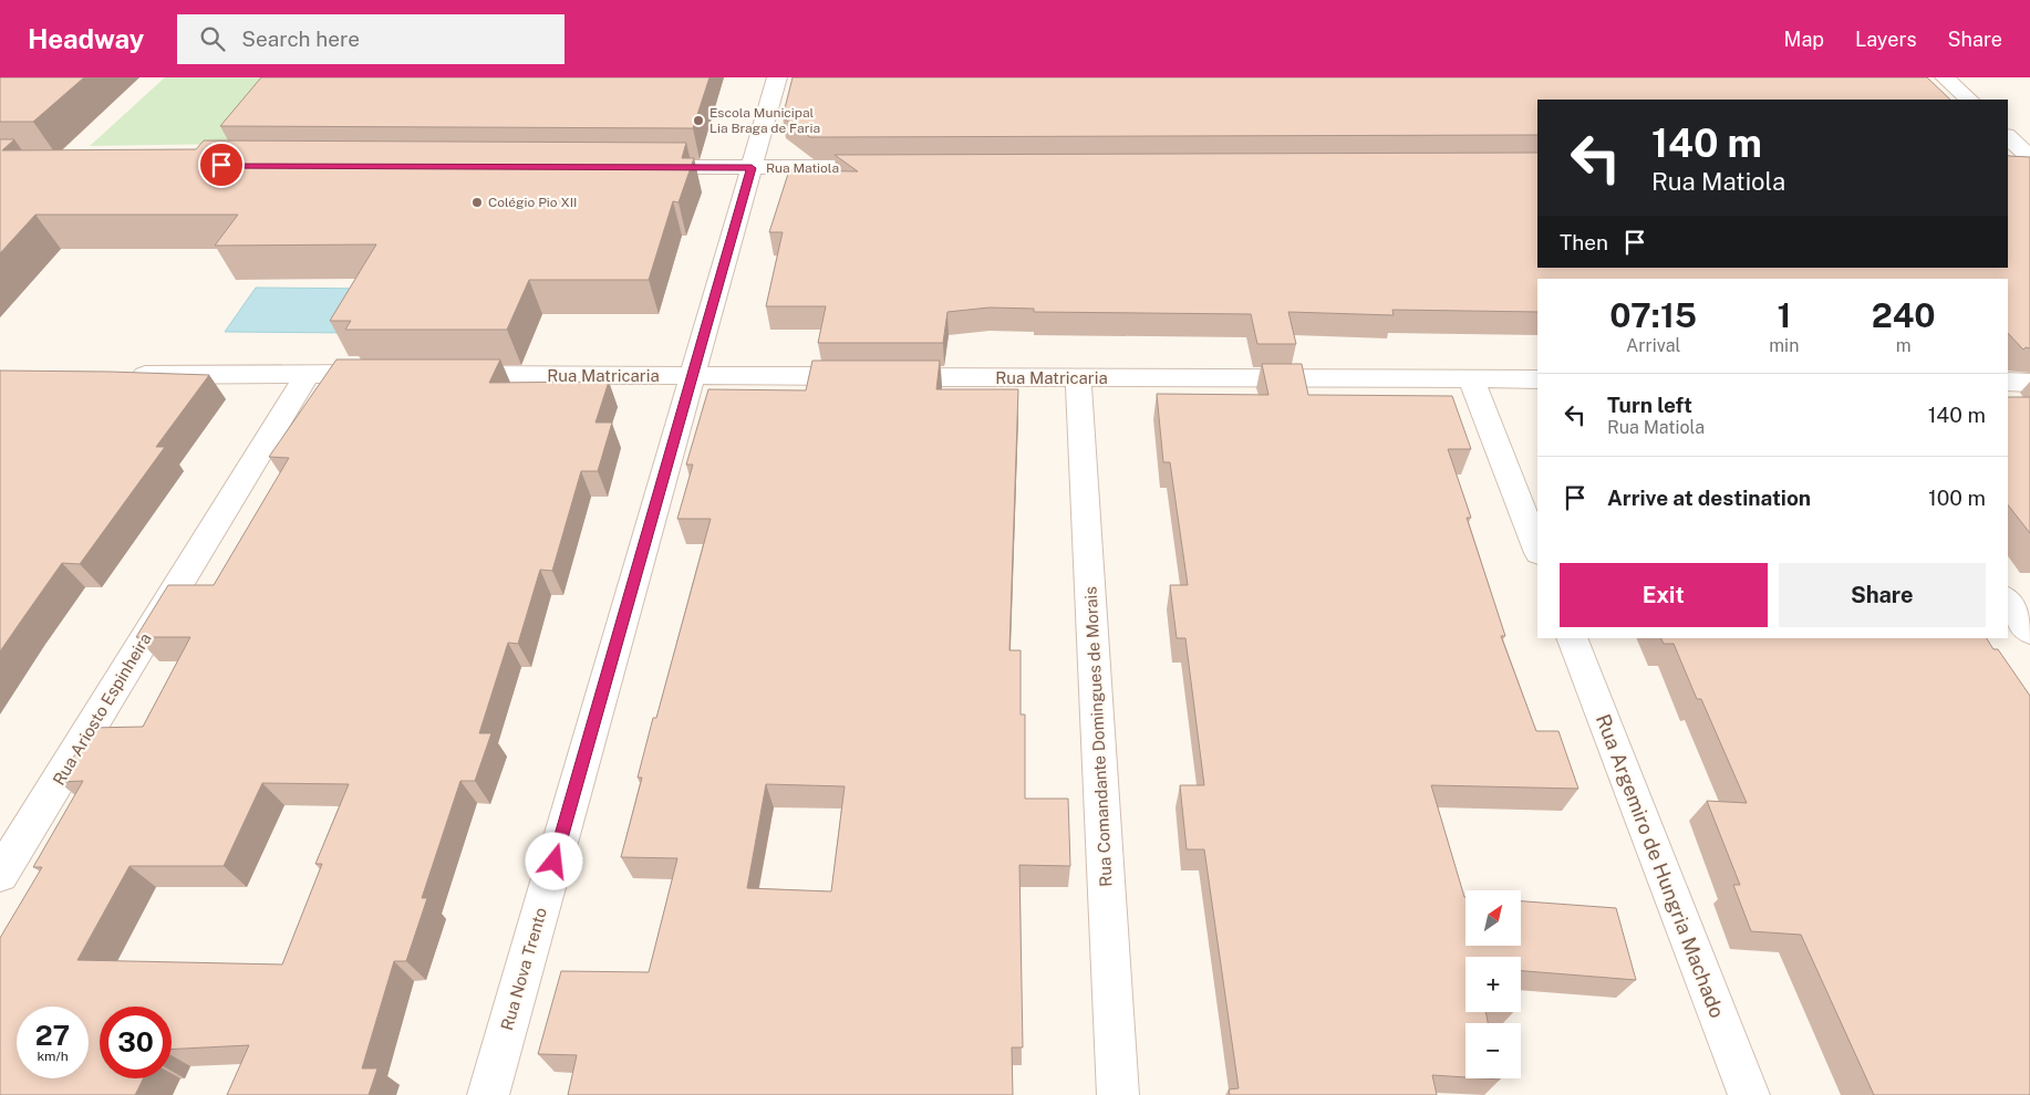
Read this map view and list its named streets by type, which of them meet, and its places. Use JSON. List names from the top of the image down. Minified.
{"streets":{"street":["Rua Matiola","Rua Matricaria","Rua Ariosto Espinheira","Rua Comandante Domingues de Morais","Rua Argemiro de Hungria Machado","Rua Nova Trento"]},"crossings":[["Rua Matiola","Rua Nova Trento"],["Rua Matricaria","Rua Comandante Domingues de Morais"],["Rua Matricaria","Rua Nova Trento"]],"places":["Escola Municipal Lia Braga de Faria","Colégio Pio XII"],"north":"top right","page":{"header":"Headway","search":"Search here","nav":["Map","Layers","Share"],"turn":["140 m","Rua Matiola"],"then":"Then","eta":["07:15","Arrival","1","min","240","m"],"list":[{"name":"Turn left","note":"Rua Matiola","value":"140 m"},{"name":"Arrive at destination","value":"100 m"}],"buttons":["Exit","Share"],"map_buttons":["+","−"],"speed":"27 km/h","limit":"30"}}
